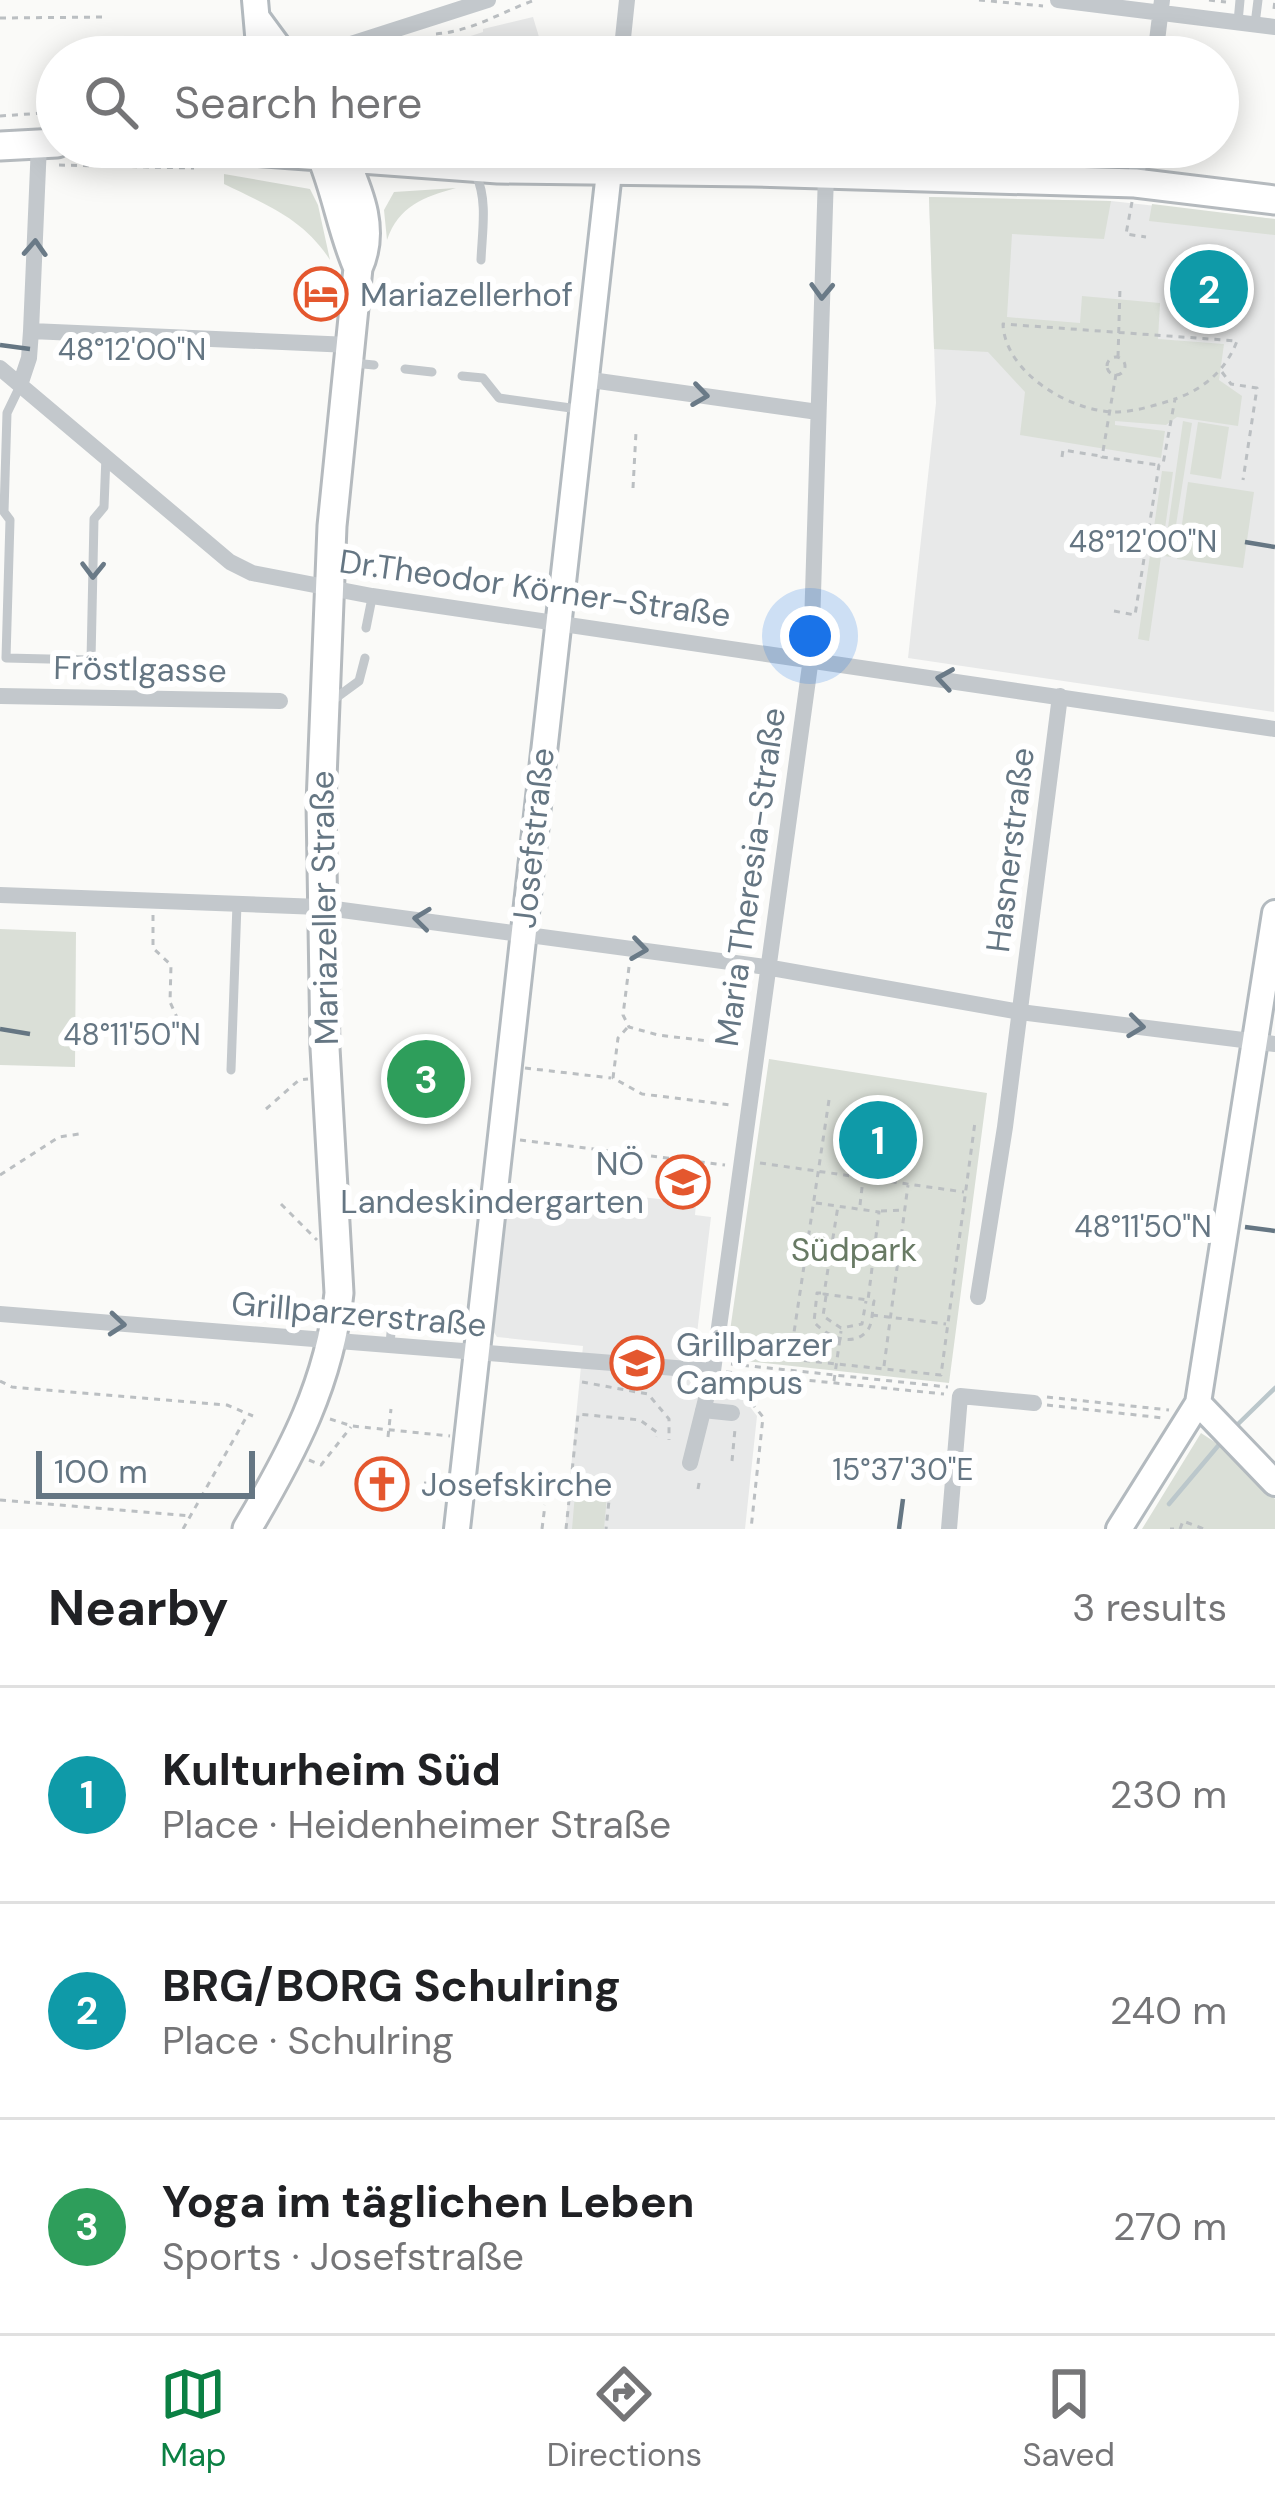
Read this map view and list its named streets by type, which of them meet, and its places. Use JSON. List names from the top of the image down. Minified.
{"streets":{"main road":["Mariazeller Straße"],"street":["Dr.Theodor Körner-Straße","Fröstlgasse","Josefstraße","Hasnerstraße","Maria Theresia-Straße","Grillparzerstraße"]},"crossings":[["Dr.Theodor Körner-Straße","Josefstraße"],["Dr.Theodor Körner-Straße","Hasnerstraße"],["Dr.Theodor Körner-Straße","Maria Theresia-Straße"],["Dr.Theodor Körner-Straße","Mariazeller Straße"],["Josefstraße","Grillparzerstraße"],["Maria Theresia-Straße","Grillparzerstraße"],["Mariazeller Straße","Grillparzerstraße"]],"one_way":["Grillparzerstraße"],"parks":["Südpark"],"places":{"hotel":["Mariazellerhof"],"school or university":["NÖ Landeskindergarten","Grillparzer Campus"],"church":["Josefskirche"]},"scale_bar":"100 m","page":{"search":"Search here","pins":["2","3","1"],"scale":"100 m","heading":["Nearby","3 results"],"list":[{"mark":"1","name":"Kulturheim Süd","note":"Place · Heidenheimer Straße","value":"230 m"},{"mark":"2","name":"BRG/BORG Schulring","note":"Place · Schulring","value":"240 m"},{"mark":"3","name":"Yoga im täglichen Leben","note":"Sports · Josefstraße","value":"270 m"}],"nav":["Map","Directions","Saved"]},"coordinates":["48°12'00\"N","48°11'50\"N","15°37'30\"E"]}
